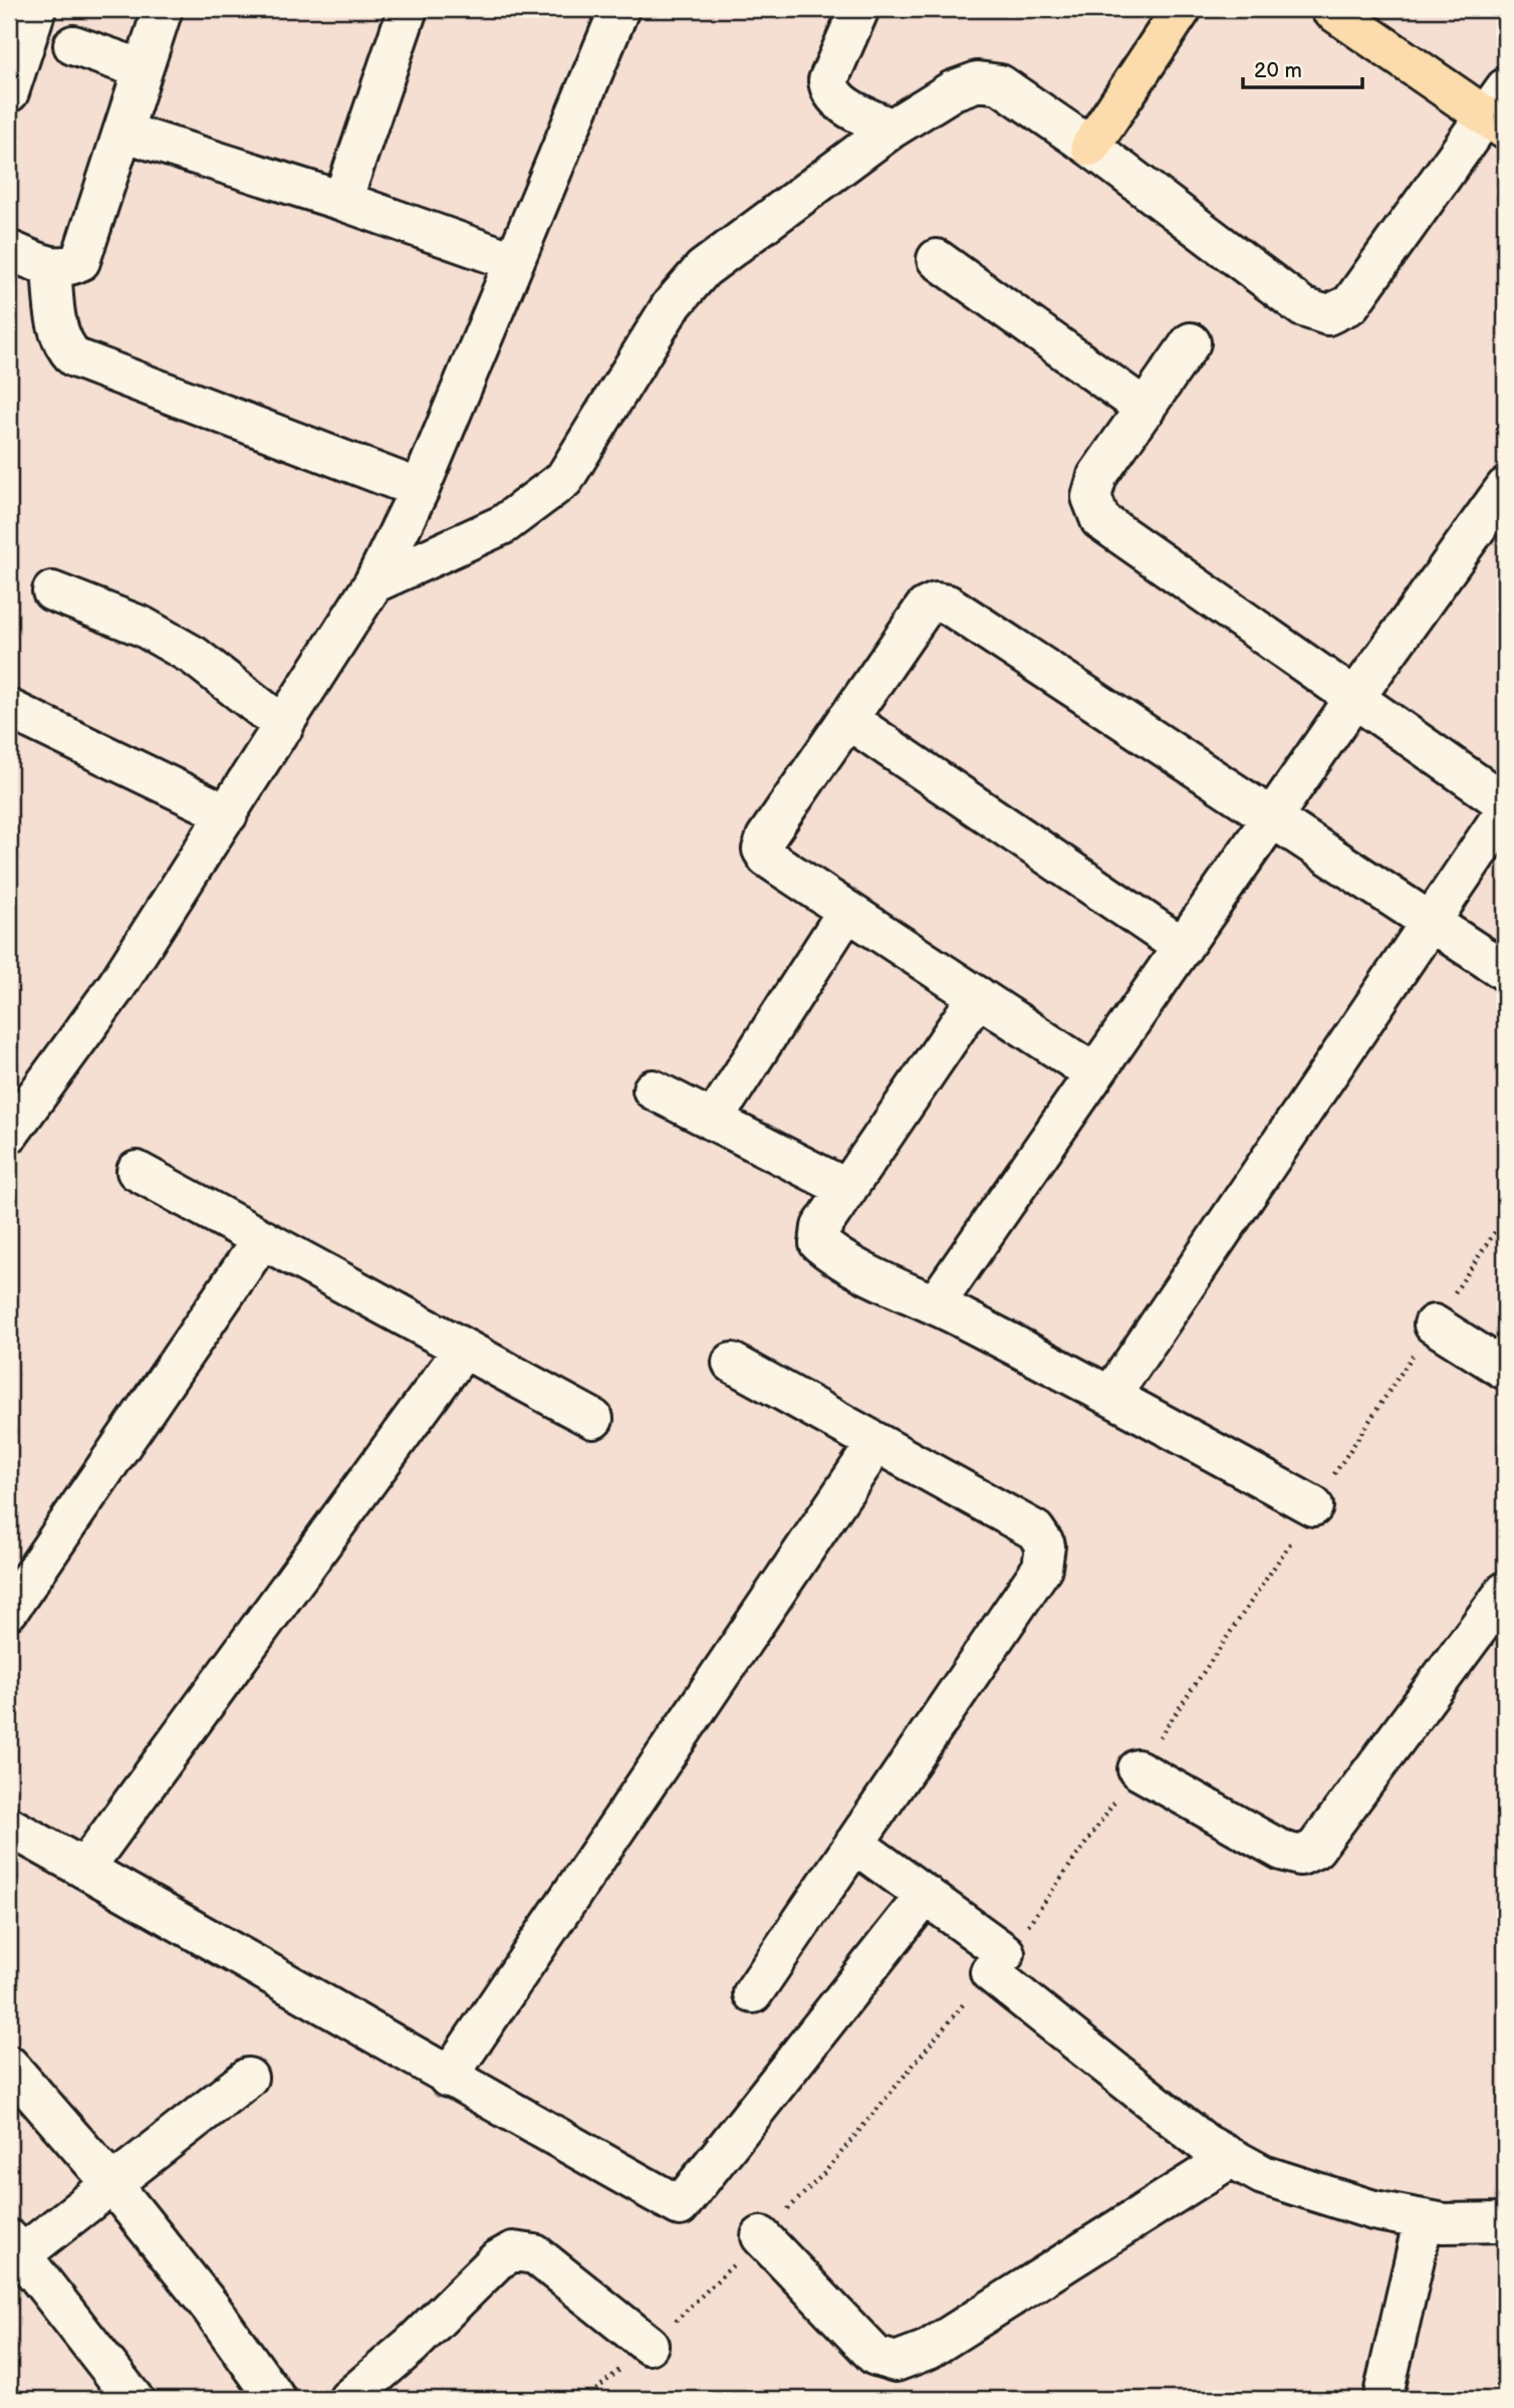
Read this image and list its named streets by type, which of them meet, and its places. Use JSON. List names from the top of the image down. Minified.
{"scale_bar":"20 m"}
